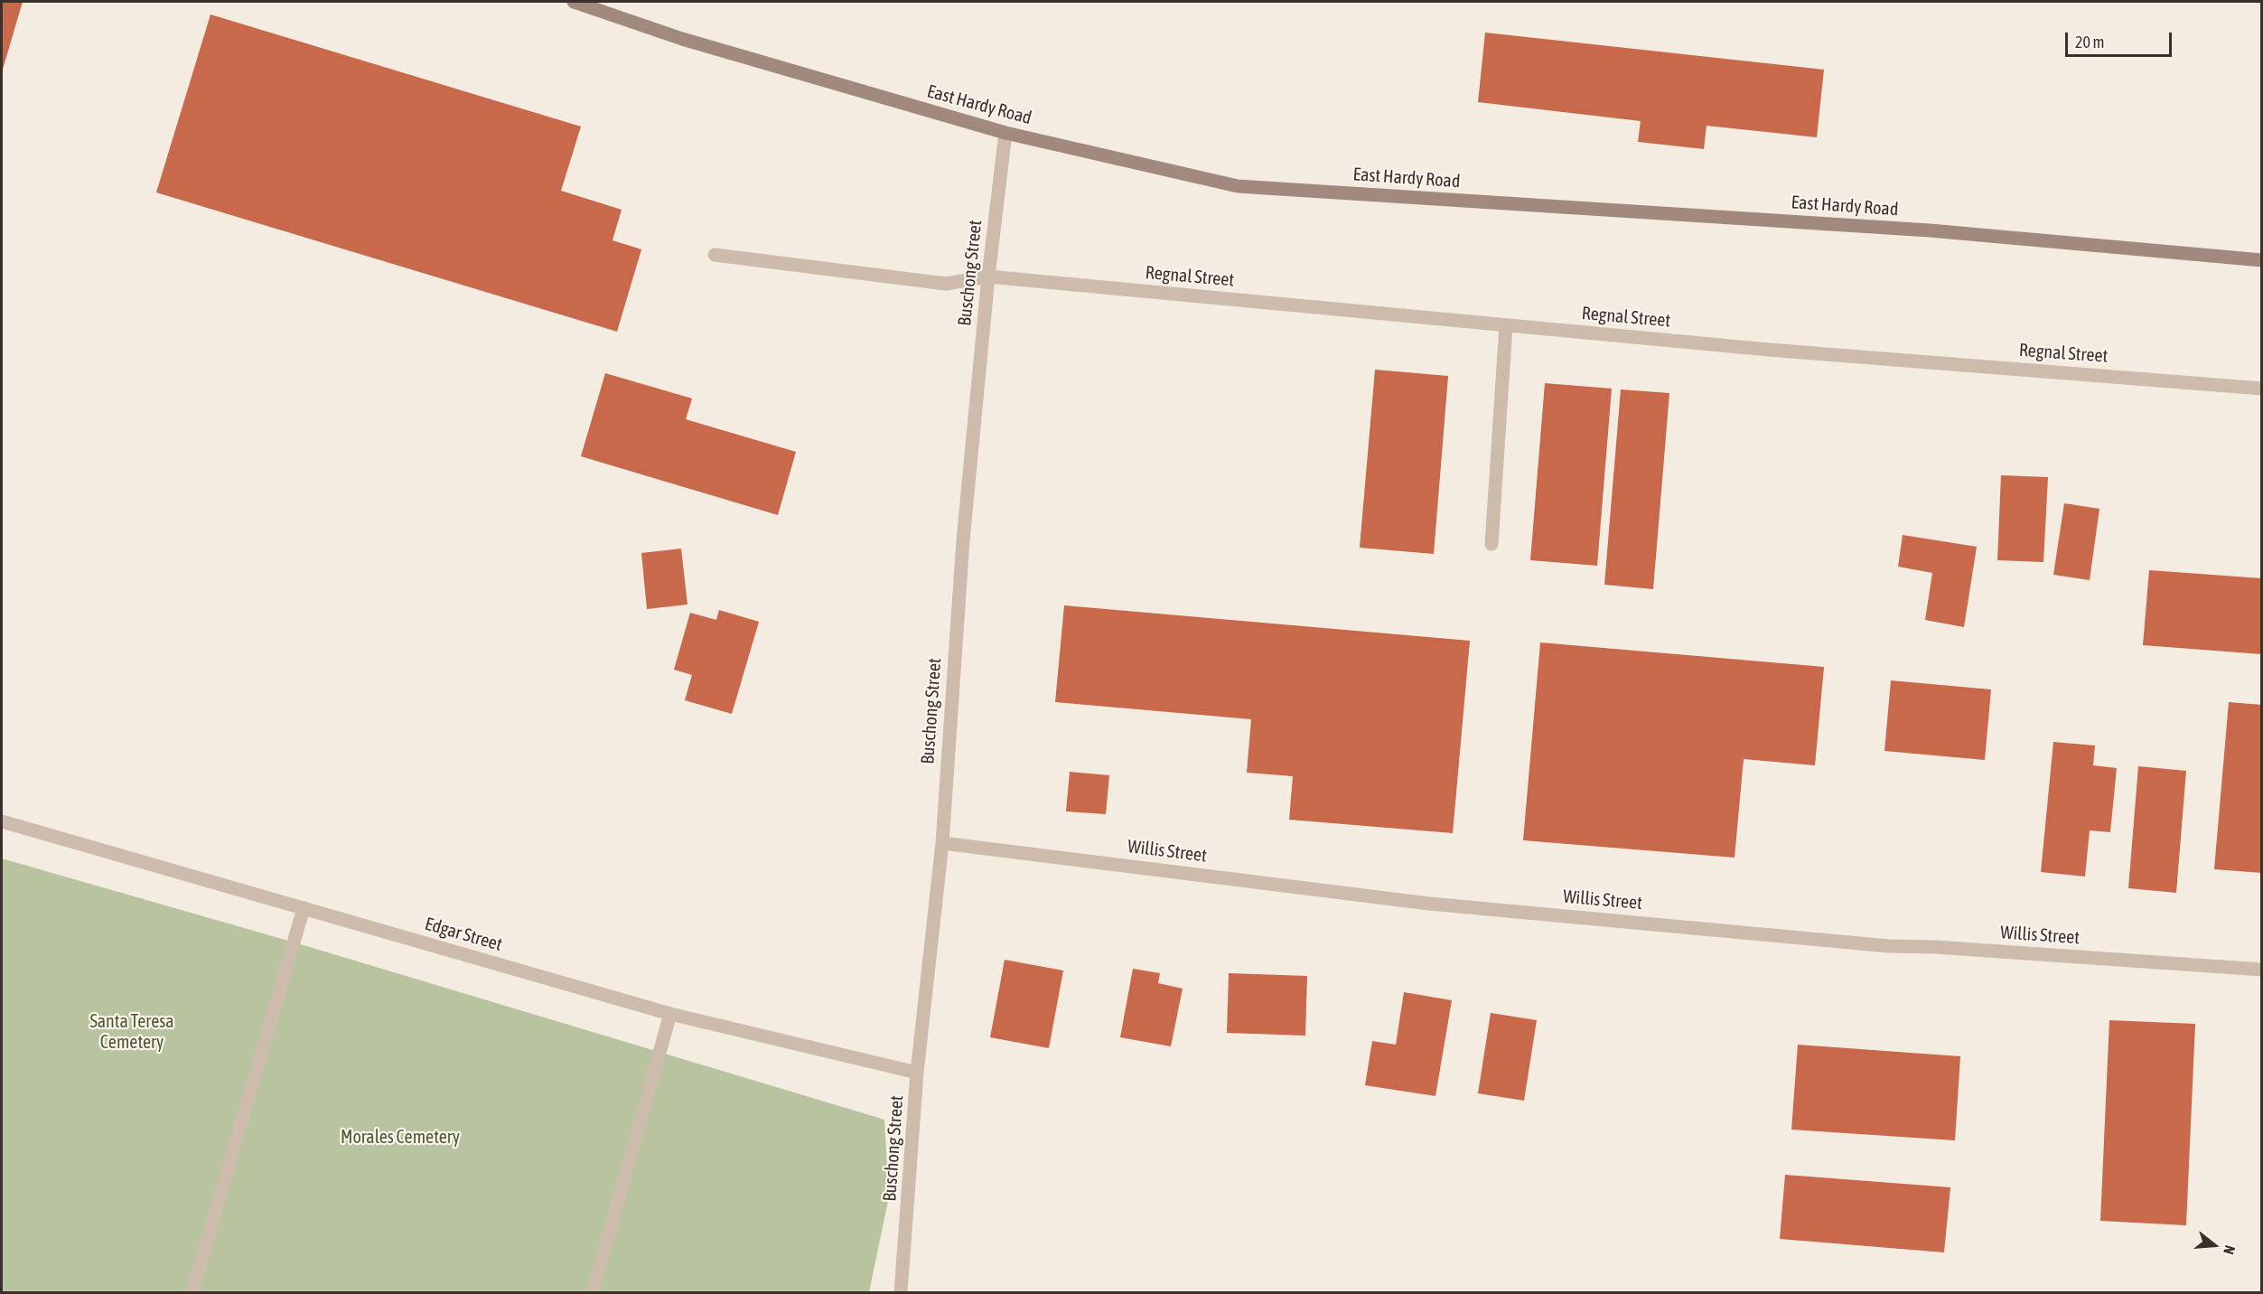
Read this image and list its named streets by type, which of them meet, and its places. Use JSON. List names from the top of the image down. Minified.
{"streets":{"main road":["East Hardy Road"],"street":["Buschong Street","Regnal Street","Willis Street","Edgar Street"]},"crossings":[["East Hardy Road","Buschong Street"],["Buschong Street","Regnal Street"],["Buschong Street","Willis Street"],["Buschong Street","Edgar Street"]],"parks":["Santa Teresa Cemetery","Morales Cemetery"],"scale_bar":"20 m","north":"right"}
